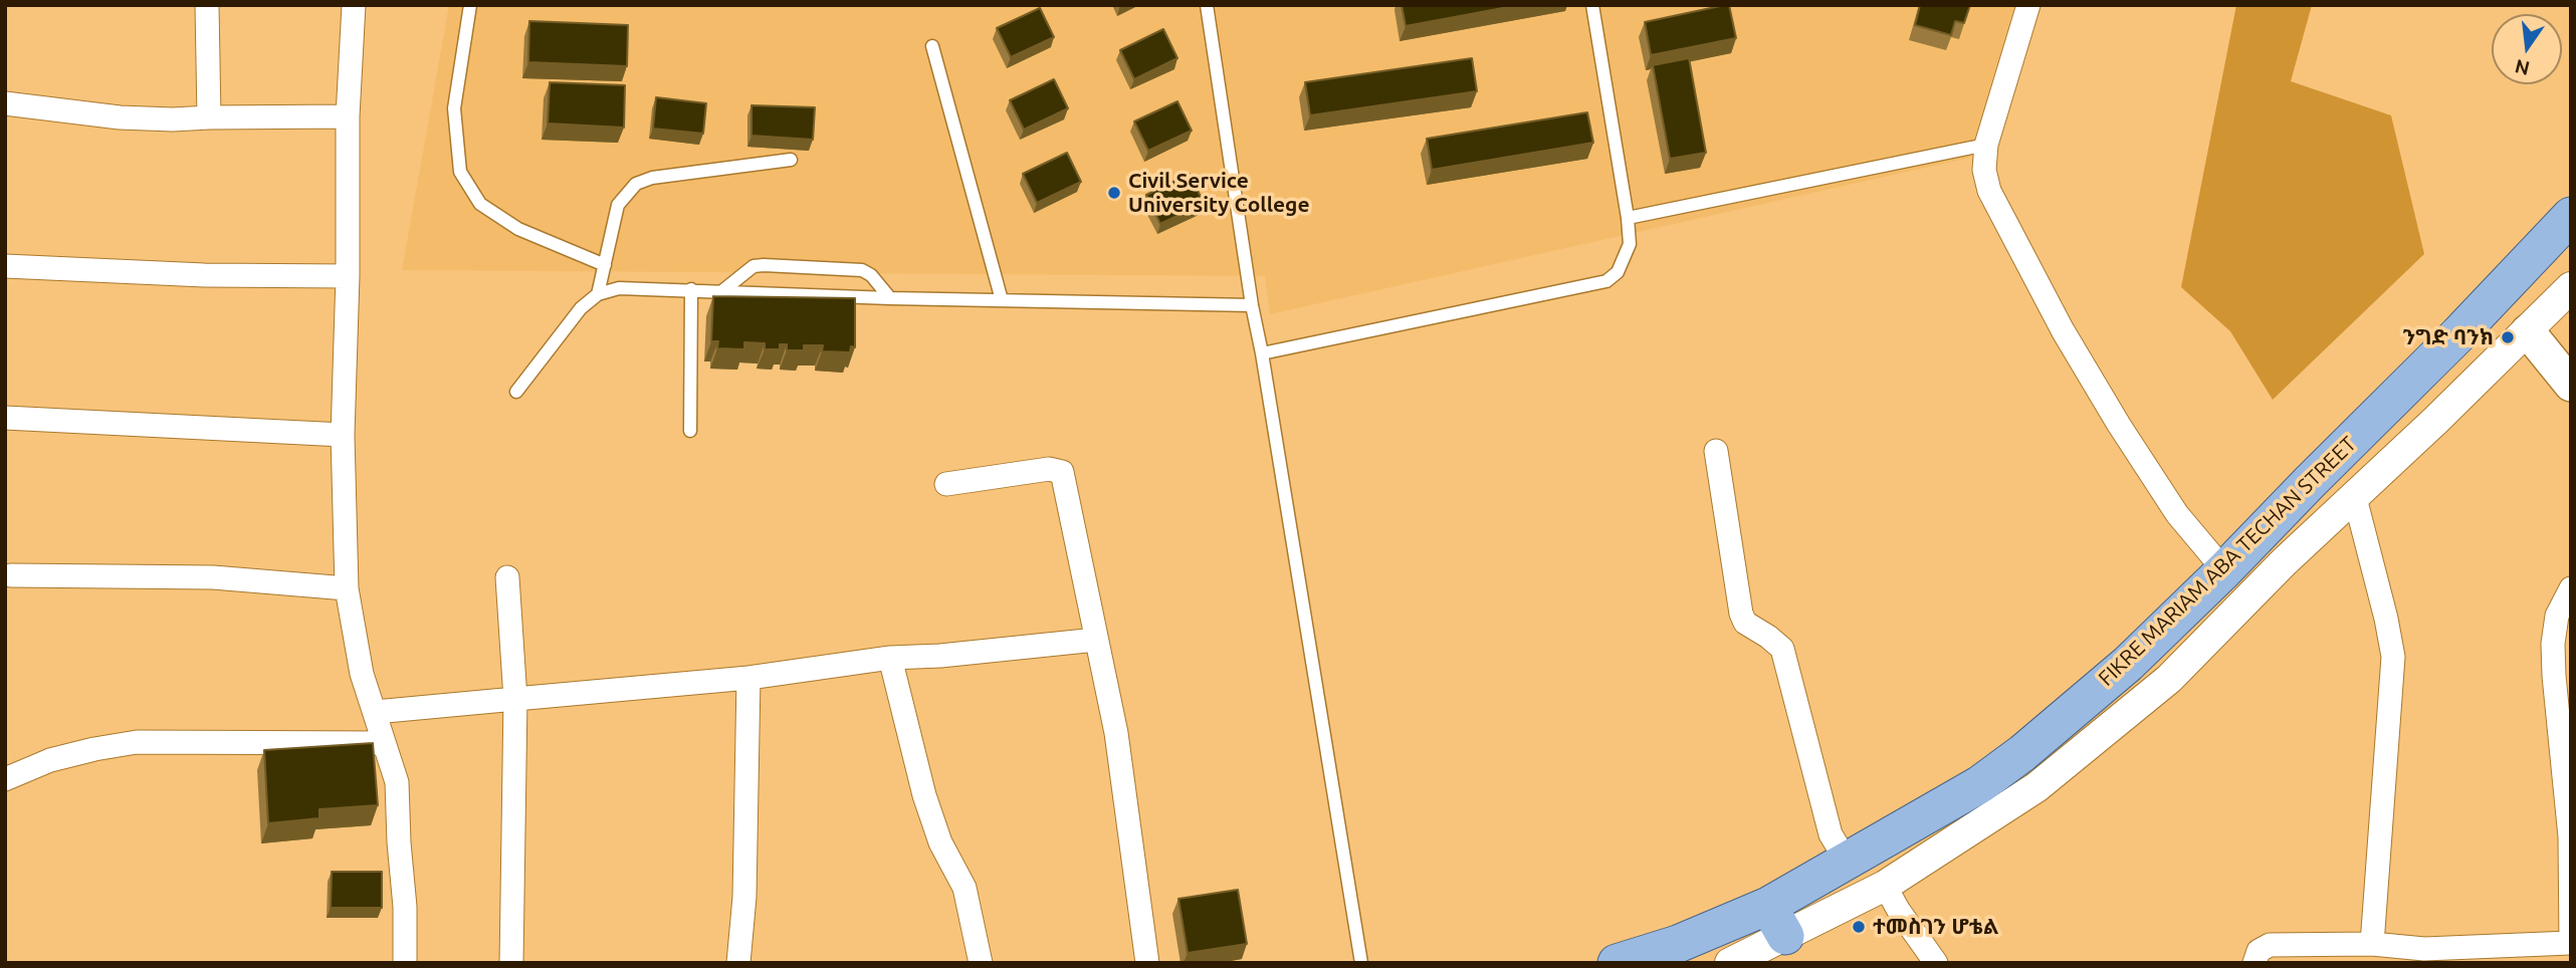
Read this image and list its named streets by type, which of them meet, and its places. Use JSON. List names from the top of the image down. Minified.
{"streets":{"main road":["FIKRE MARIAM ABA TECHAN STREET"]},"places":["Civil Service University College","ንግድ ባንክ","ተመስገን ሆቴል"],"north":"bottom"}
